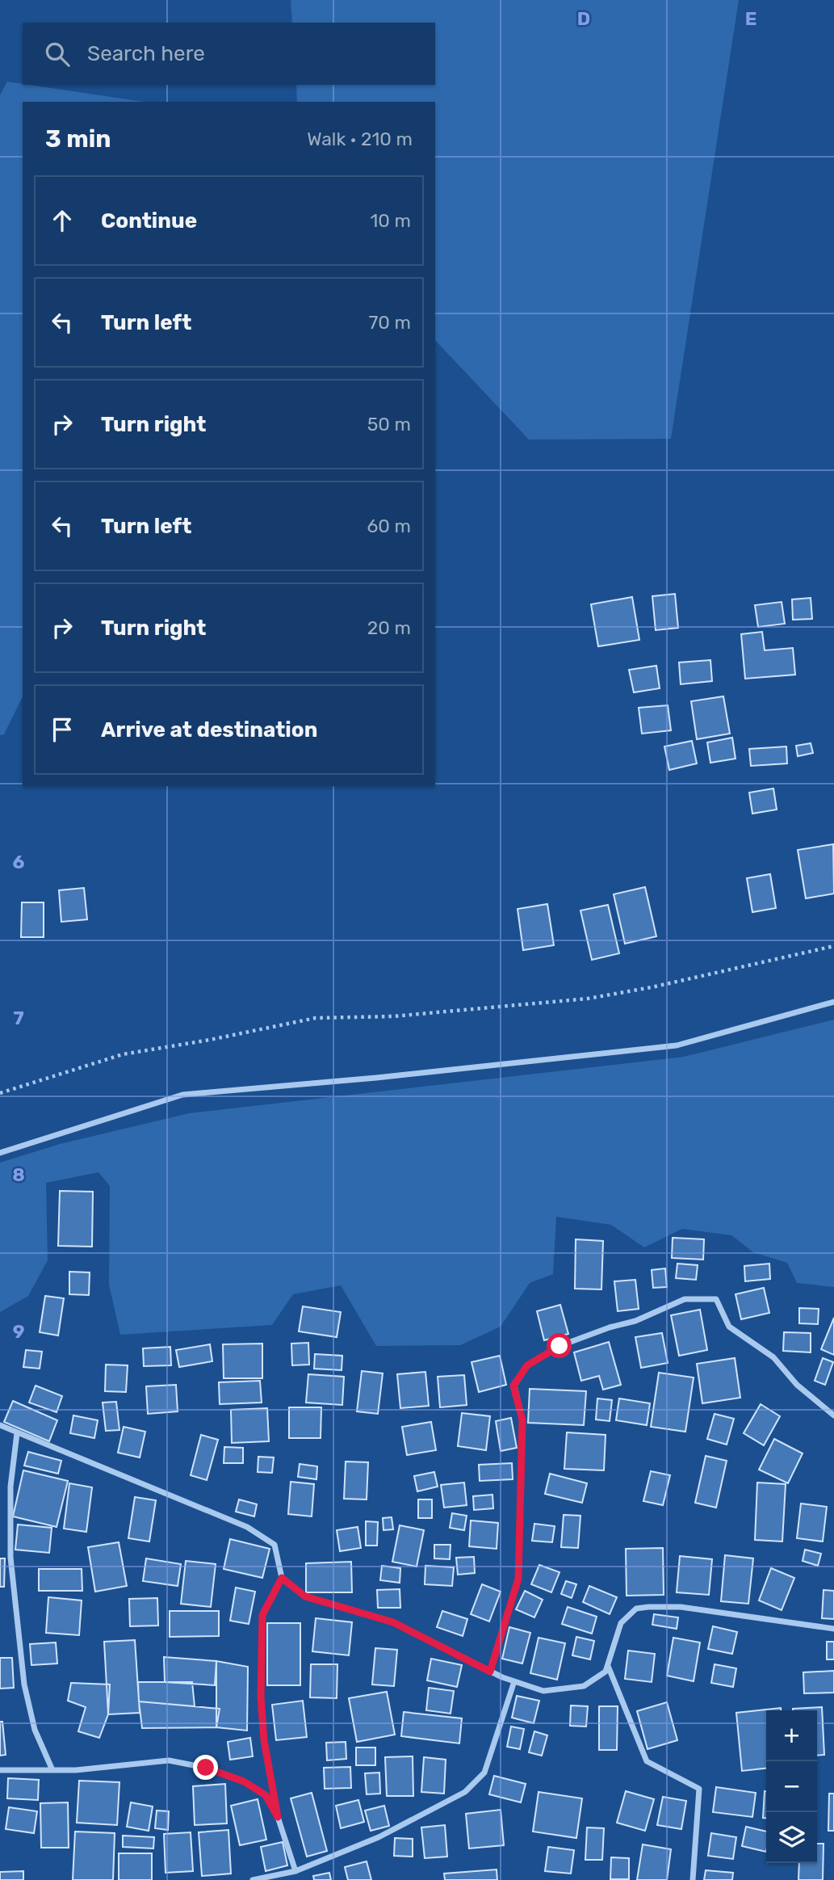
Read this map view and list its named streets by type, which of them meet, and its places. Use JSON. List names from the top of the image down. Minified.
{"page":{"search":"Search here","heading":["3 min","Walk · 210 m"],"list":[["Continue","10 m"],["Turn left","70 m"],["Turn right","50 m"],["Turn left","60 m"],["Turn right","20 m"],"Arrive at destination"],"map_buttons":["+","−"]},"grid":{"columns":["D","E"],"rows":["6","7","8","9"]}}
